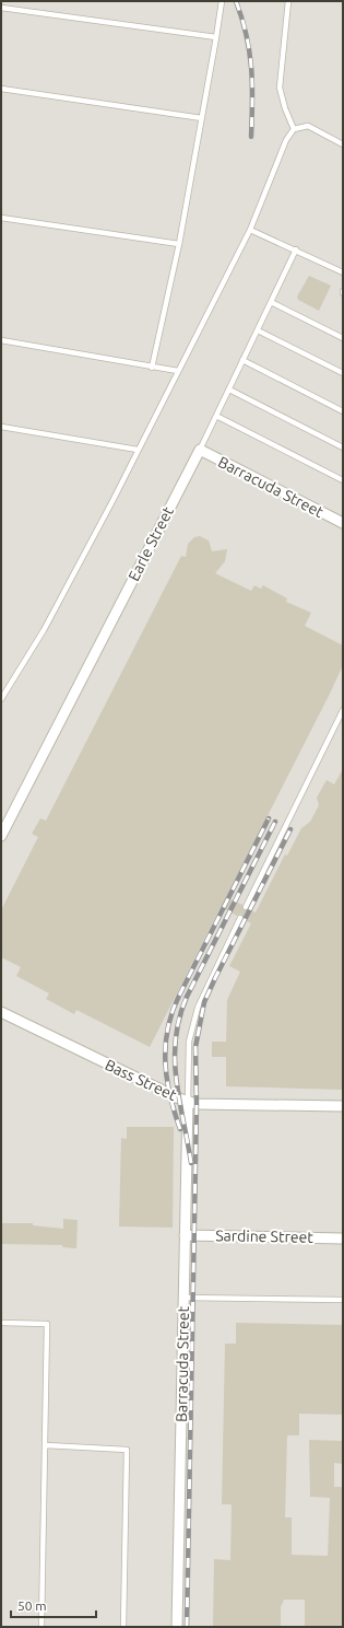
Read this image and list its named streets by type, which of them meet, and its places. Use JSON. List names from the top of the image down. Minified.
{"streets":{"street":["Barracuda Street","Earle Street","Bass Street","Sardine Street"]},"crossings":[["Barracuda Street","Earle Street"],["Barracuda Street","Bass Street"],["Barracuda Street","Sardine Street"]],"scale_bar":"50 m"}
